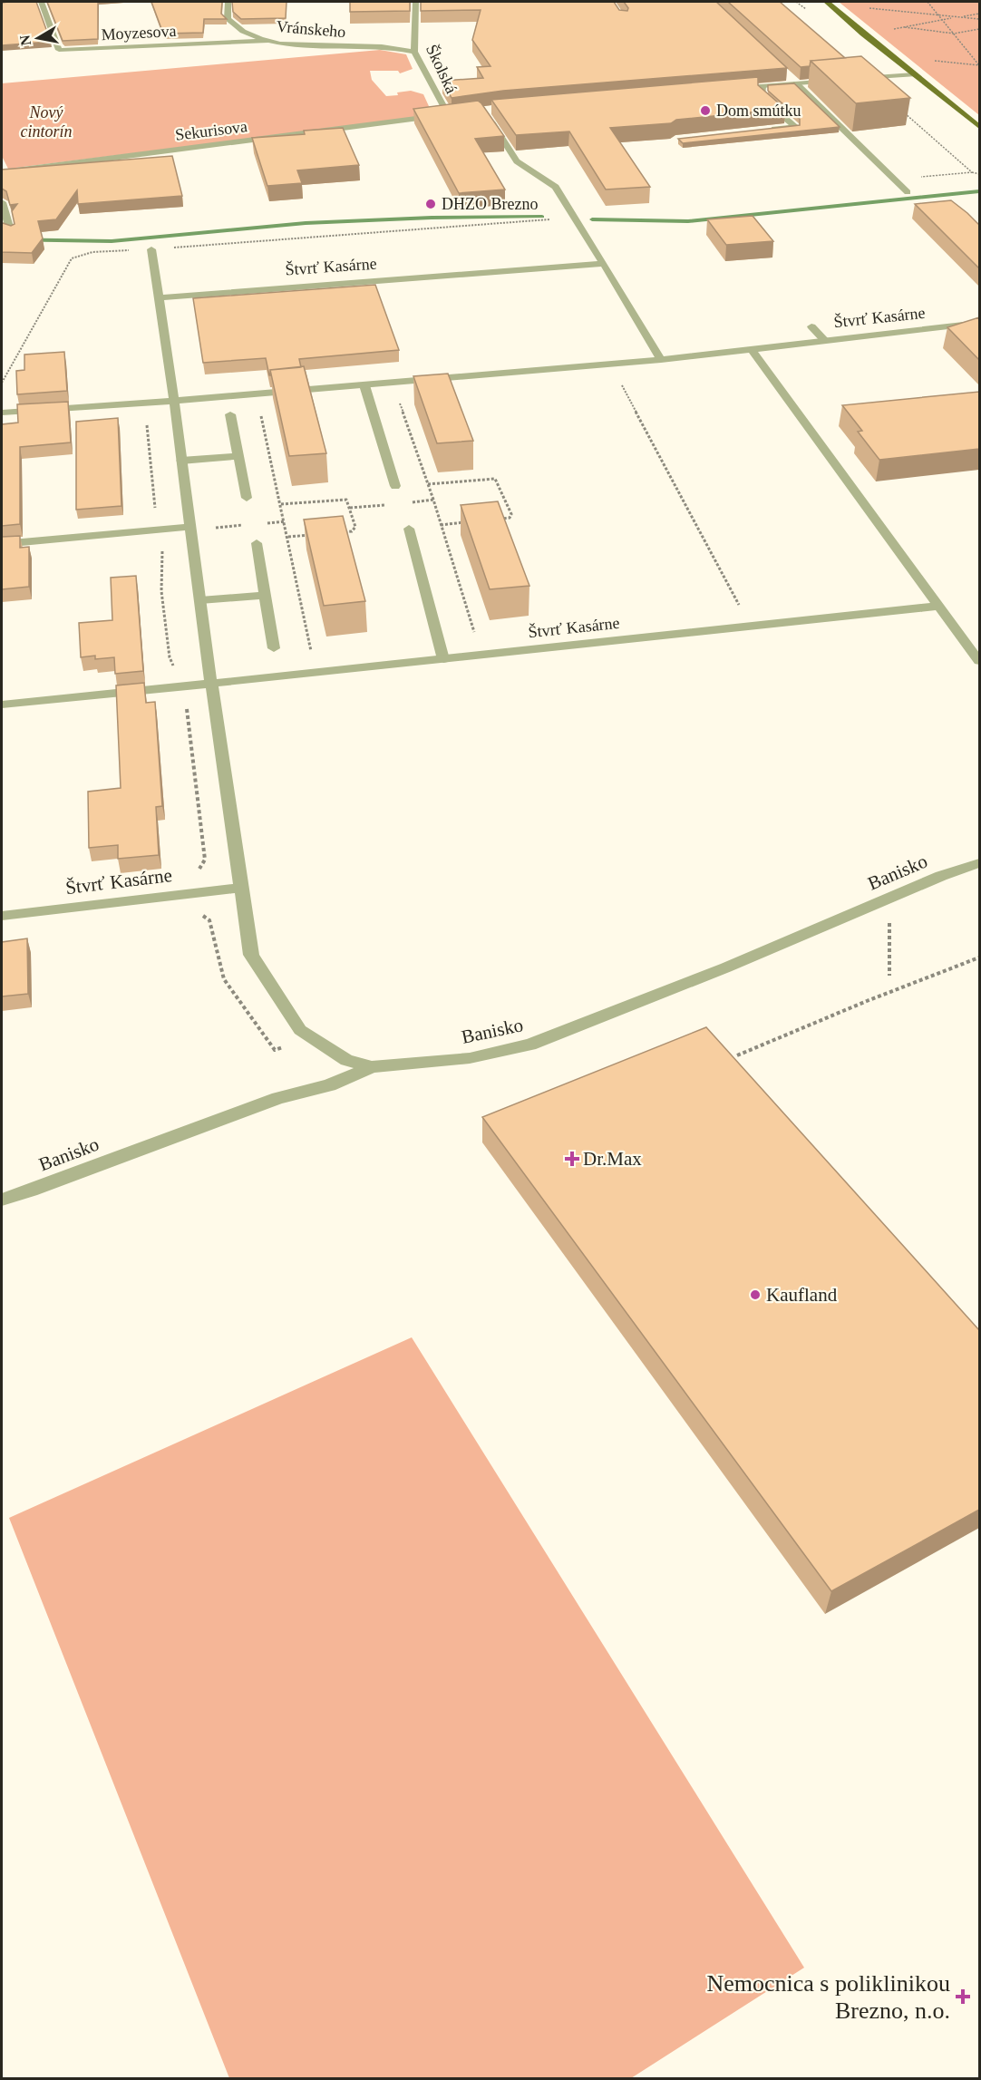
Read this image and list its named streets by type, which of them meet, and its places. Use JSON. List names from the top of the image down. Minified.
{"streets":{"street":["Vránskeho","Moyzesova","Školská","Sekurisova","Štvrť Kasárne","Banisko"]},"crossings":[["Vránskeho","Moyzesova"],["Vránskeho","Školská"],["Školská","Sekurisova"]],"parks":["Nový cintorín"],"places":{"other":["Dom smútku","DHZO Brezno","Kaufland"],"health":["Dr.Max","Nemocnica s poliklinikou Brezno, n.o."]},"north":"left"}
